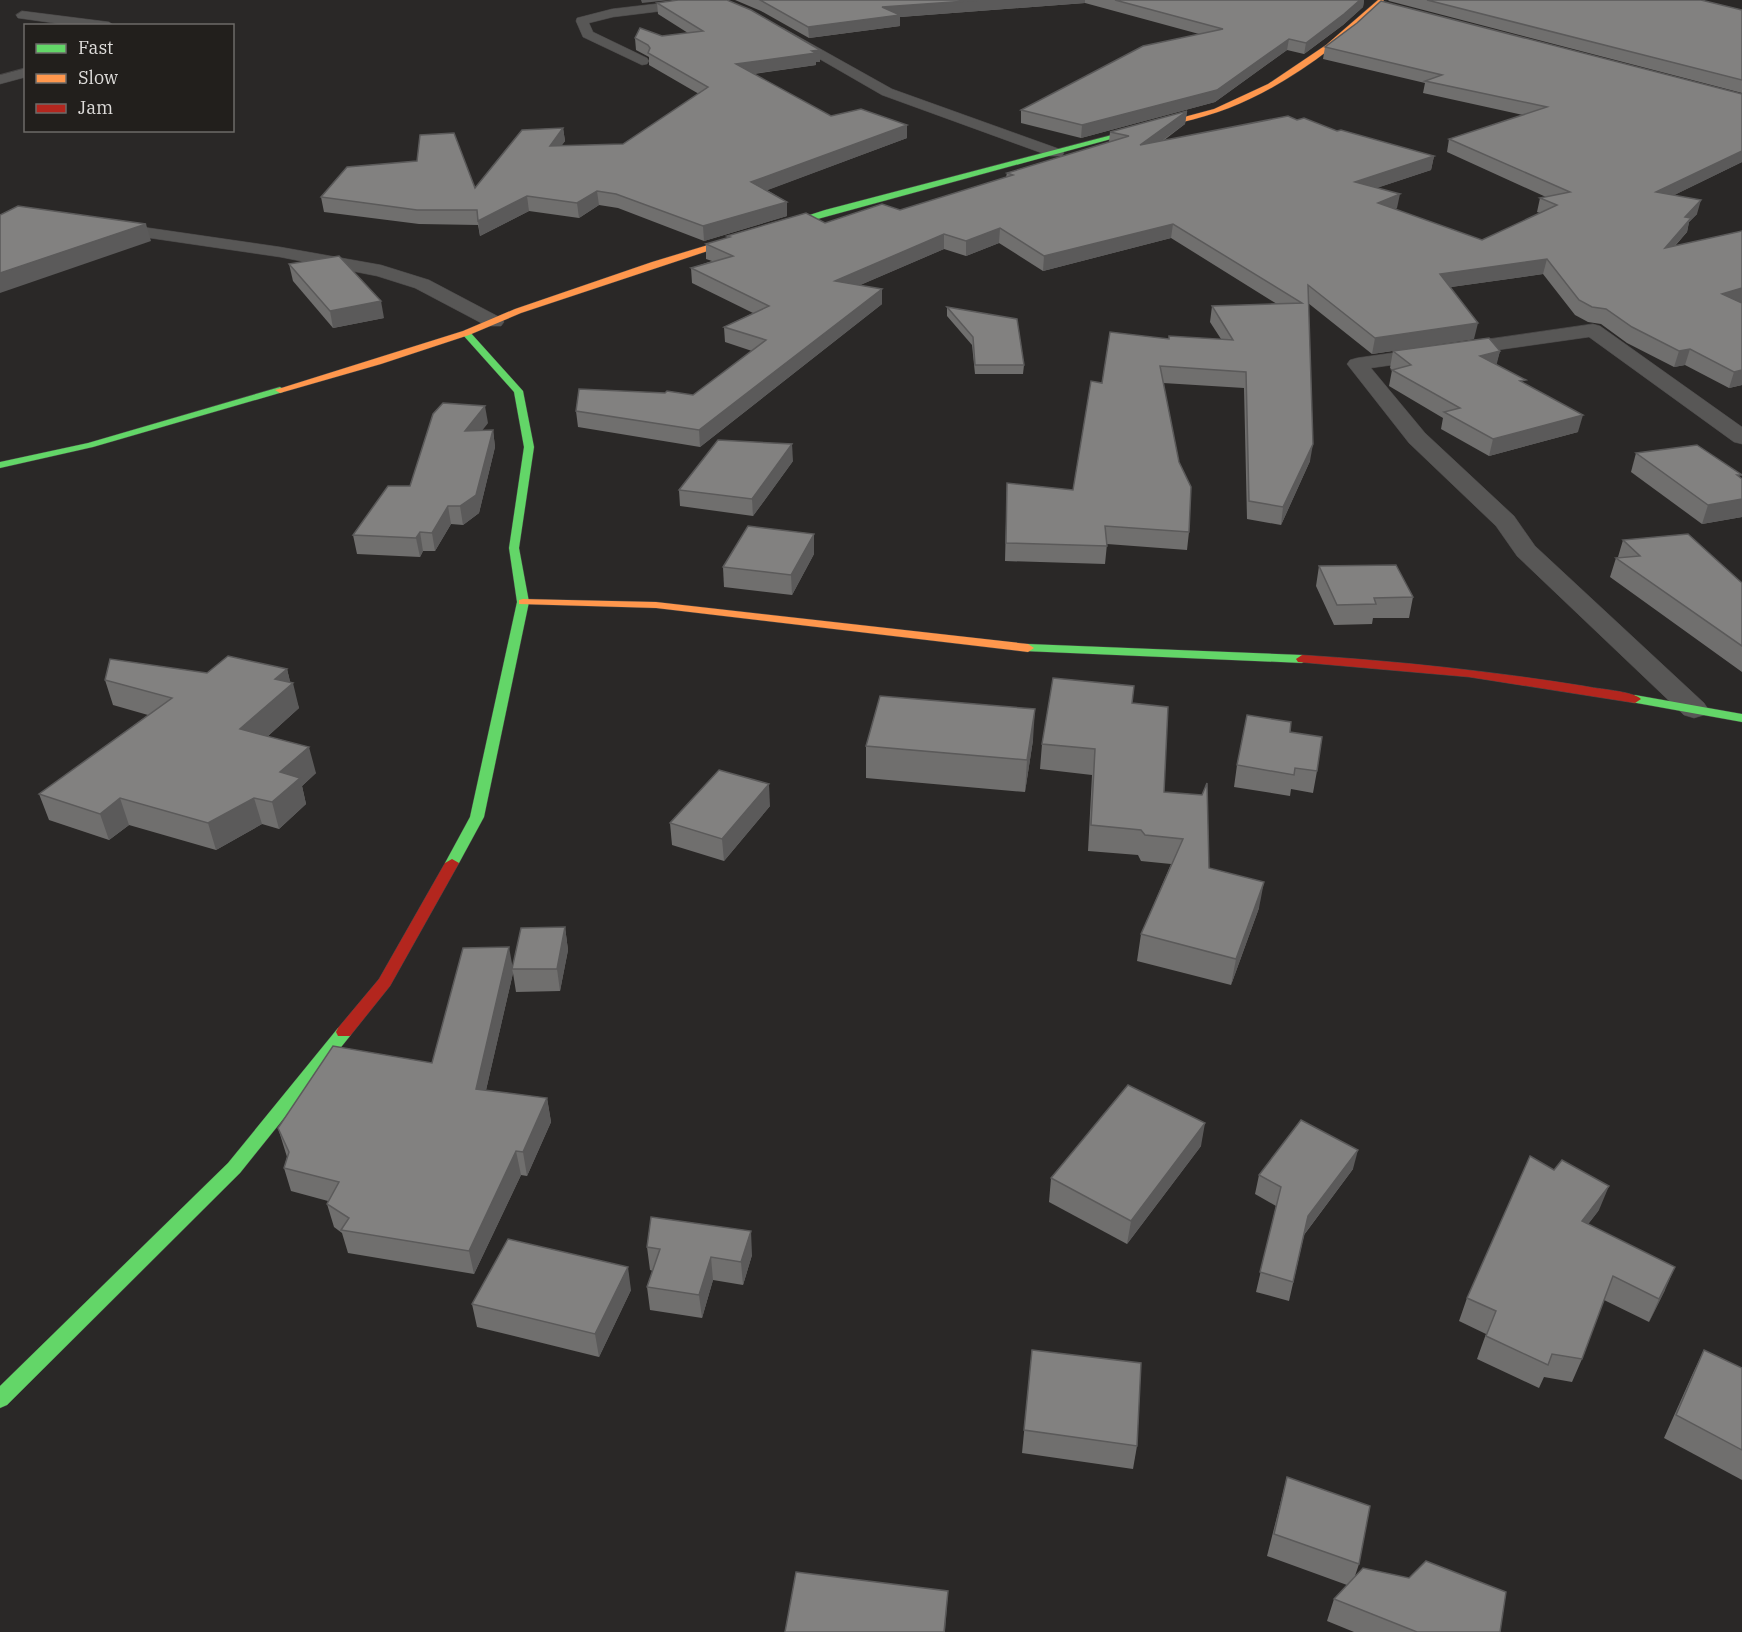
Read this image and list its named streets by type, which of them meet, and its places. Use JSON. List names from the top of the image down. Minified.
{"legend":["Fast","Slow","Jam"]}
